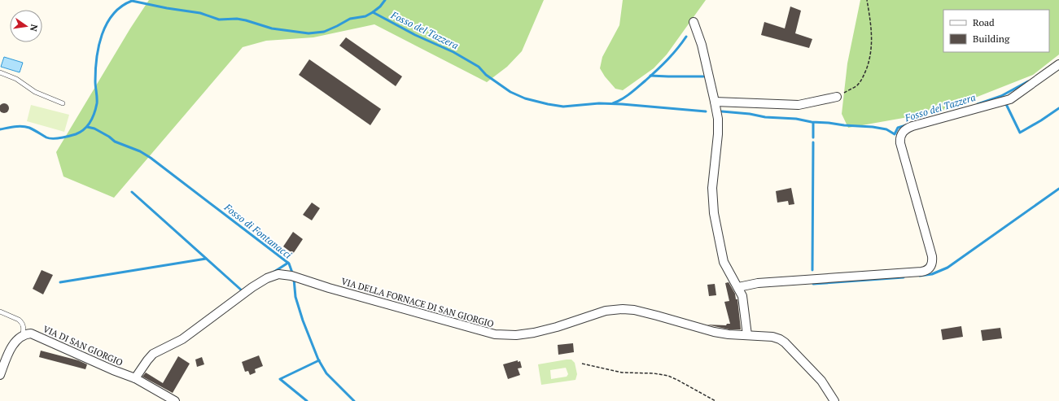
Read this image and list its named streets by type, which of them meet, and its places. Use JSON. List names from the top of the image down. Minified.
{"streets":{"street":["VIA DELLA FORNACE DI SAN GIORGIO","VIA DI SAN GIORGIO"]},"crossings":[["VIA DELLA FORNACE DI SAN GIORGIO","VIA DI SAN GIORGIO"]],"water":["Fosso del Tazzera","Fosso di Fontanacci"],"legend":["Road","Building"],"north":"right"}
